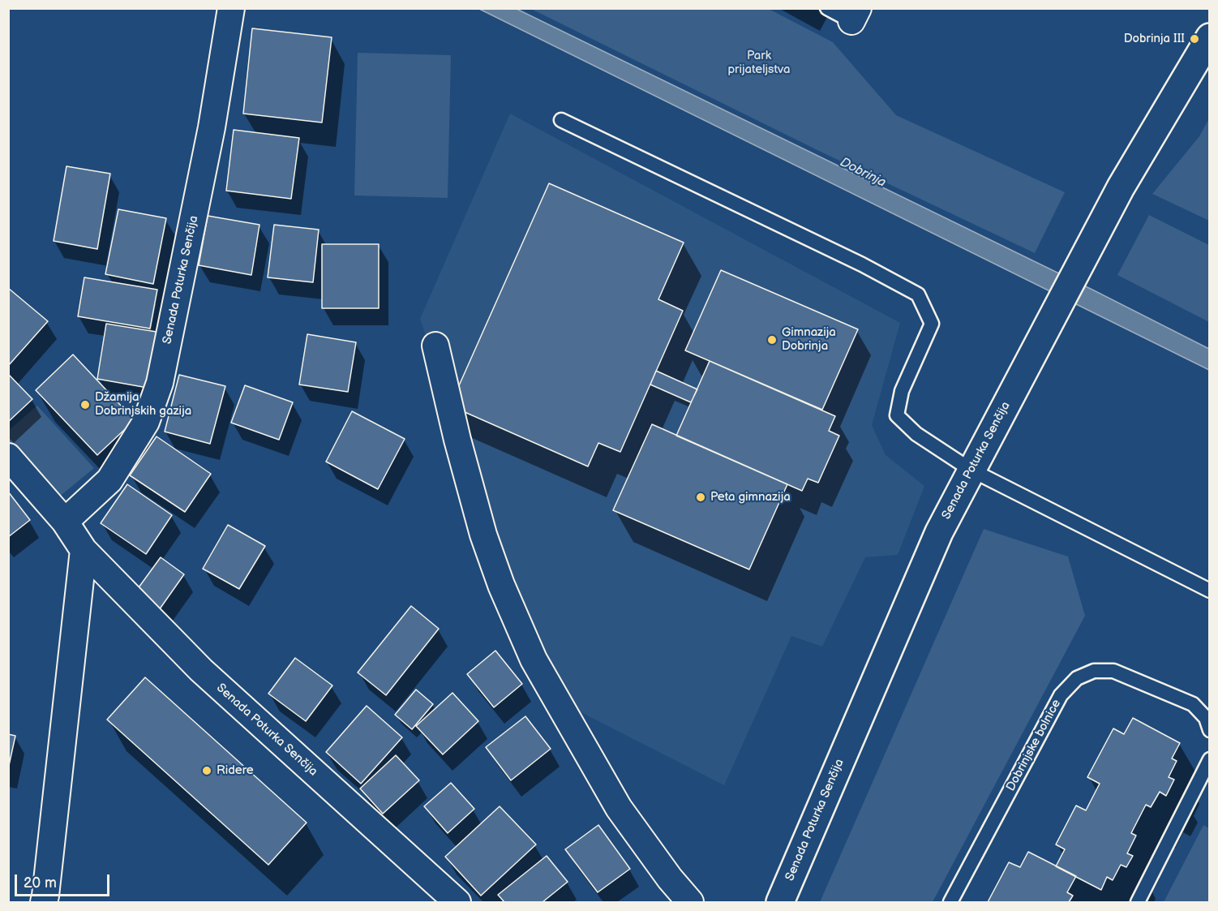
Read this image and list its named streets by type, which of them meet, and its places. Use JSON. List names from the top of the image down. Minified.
{"streets":{"street":["Senada Poturka Senčija"],"lane":["Dobrinjske bolnice"]},"water":["Dobrinja"],"parks":["Park prijateljstva"],"places":["Dobrinja III","Gimnazija Dobrinja","Džamija Dobrinjskih gazija","Peta gimnazija","Ridere"],"scale_bar":"20 m"}
